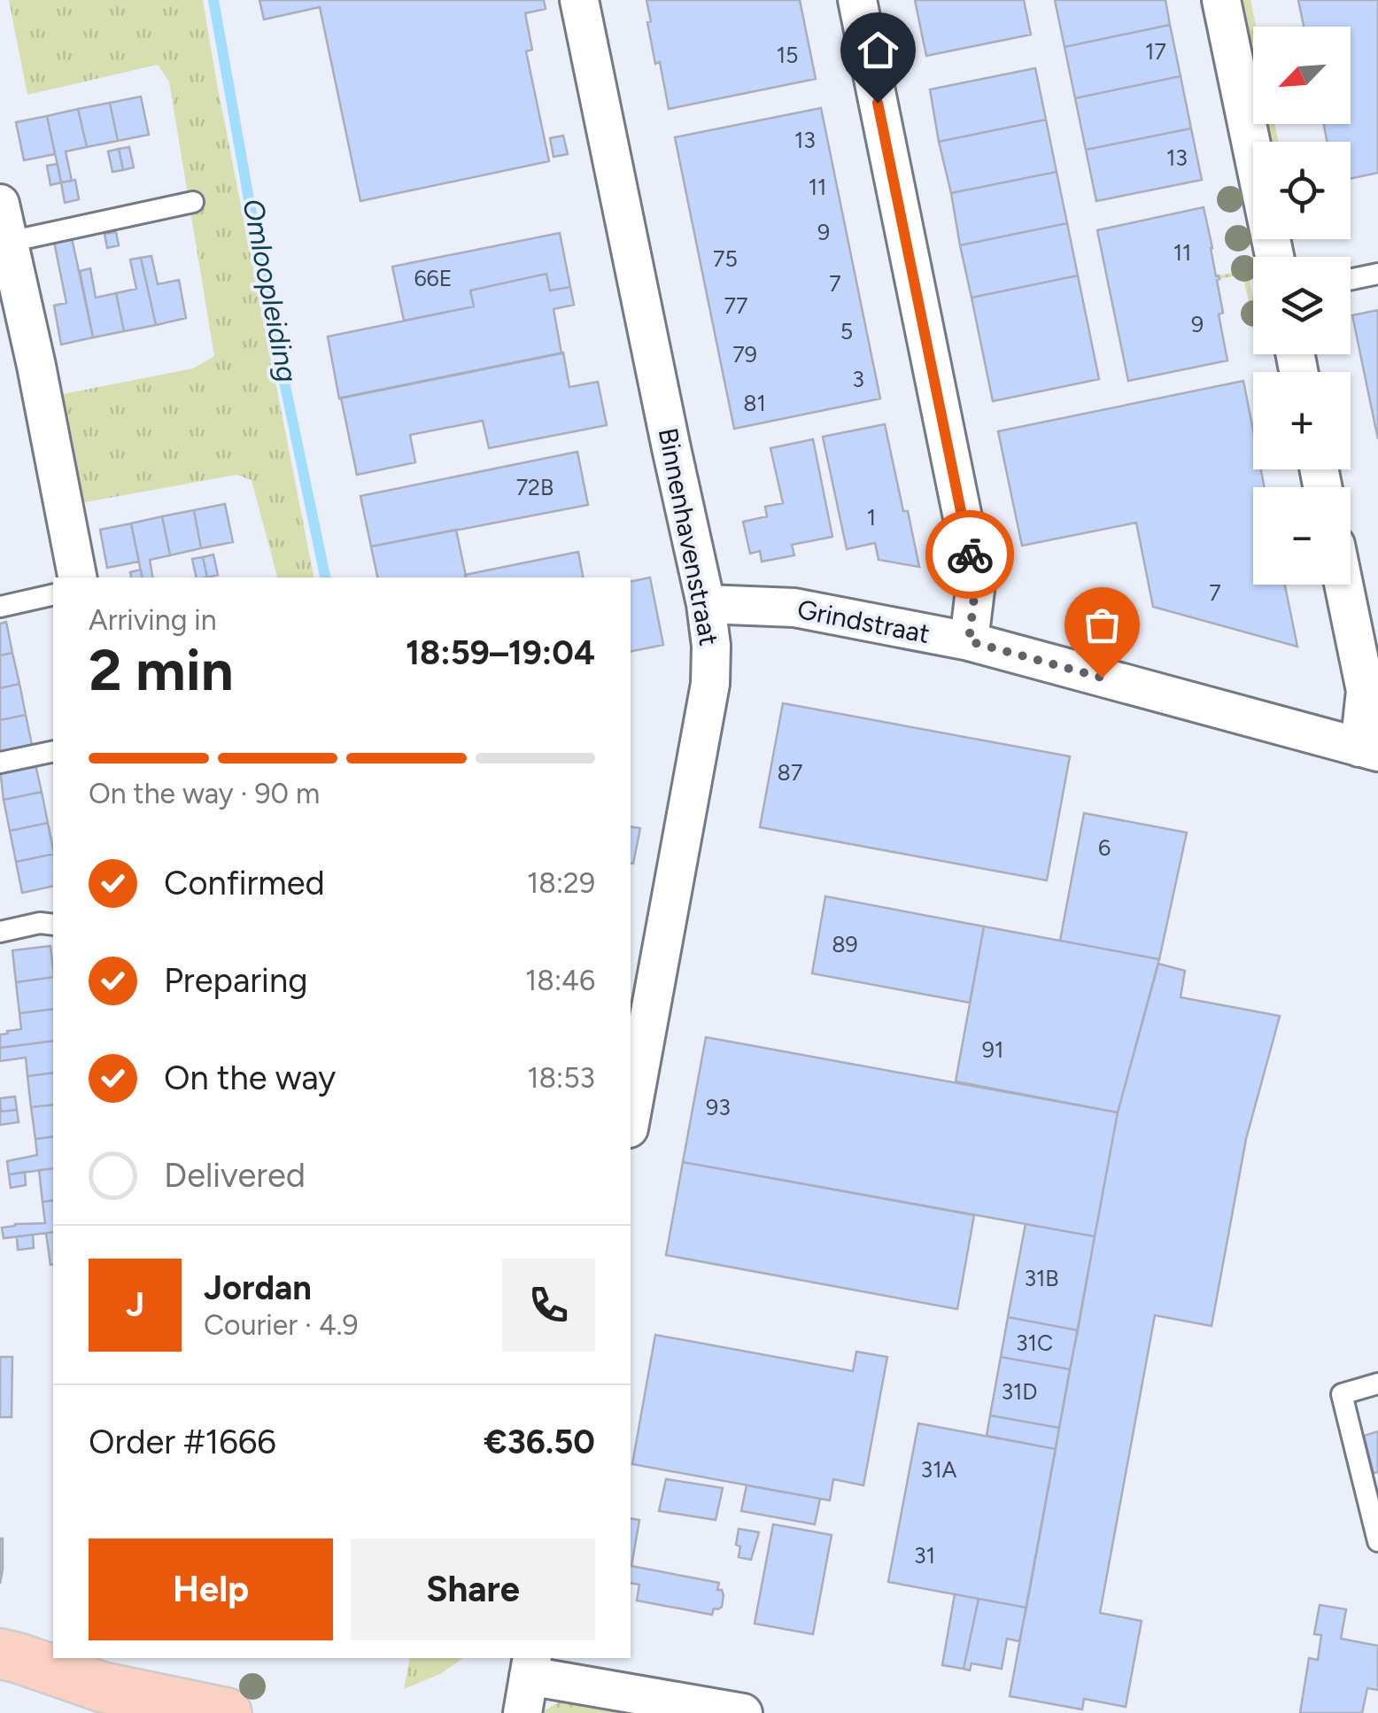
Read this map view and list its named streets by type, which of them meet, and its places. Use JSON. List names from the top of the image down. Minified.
{"streets":{"street":["Binnenhavenstraat","Grindstraat"]},"crossings":[["Binnenhavenstraat","Grindstraat"]],"water":["Omloopleiding"],"house_numbers":["17","15","13","13","11","9","11","75","66E","7","77","9","5","79","3","81","72B","1","7","87","6","89","91","93","31B","31C","31D","31A","31"],"north":"bottom left","page":{"map_buttons":["+","−"],"heading":["2 min","Arriving in","18:59–19:04"],"panel":["Jordan","Courier · 4.9","Order #1666","€36.50"],"bar":"On the way · 90 m","list":[["Confirmed","18:29"],["Preparing","18:46"],["On the way","18:53"],"Delivered"],"round":"J","buttons":["Help","Share"]}}
